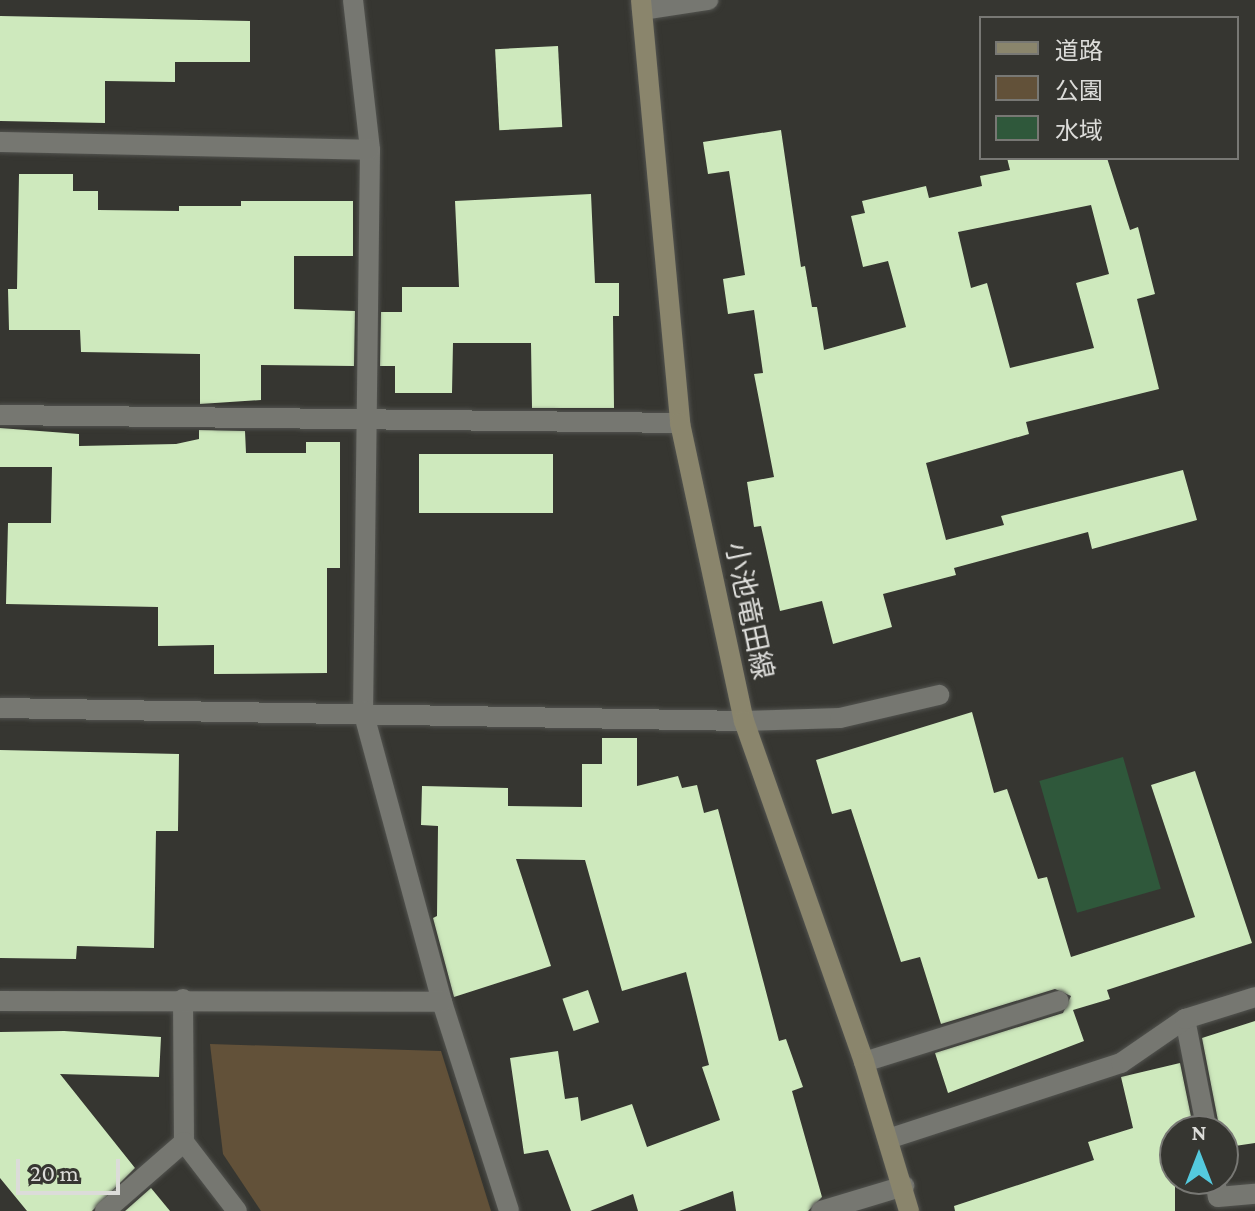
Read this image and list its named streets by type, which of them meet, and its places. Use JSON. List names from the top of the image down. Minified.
{"streets":{"main road":["小池竜田線"]},"legend":["道路","公園","水域"],"scale_bar":"20 m","north":"top"}
